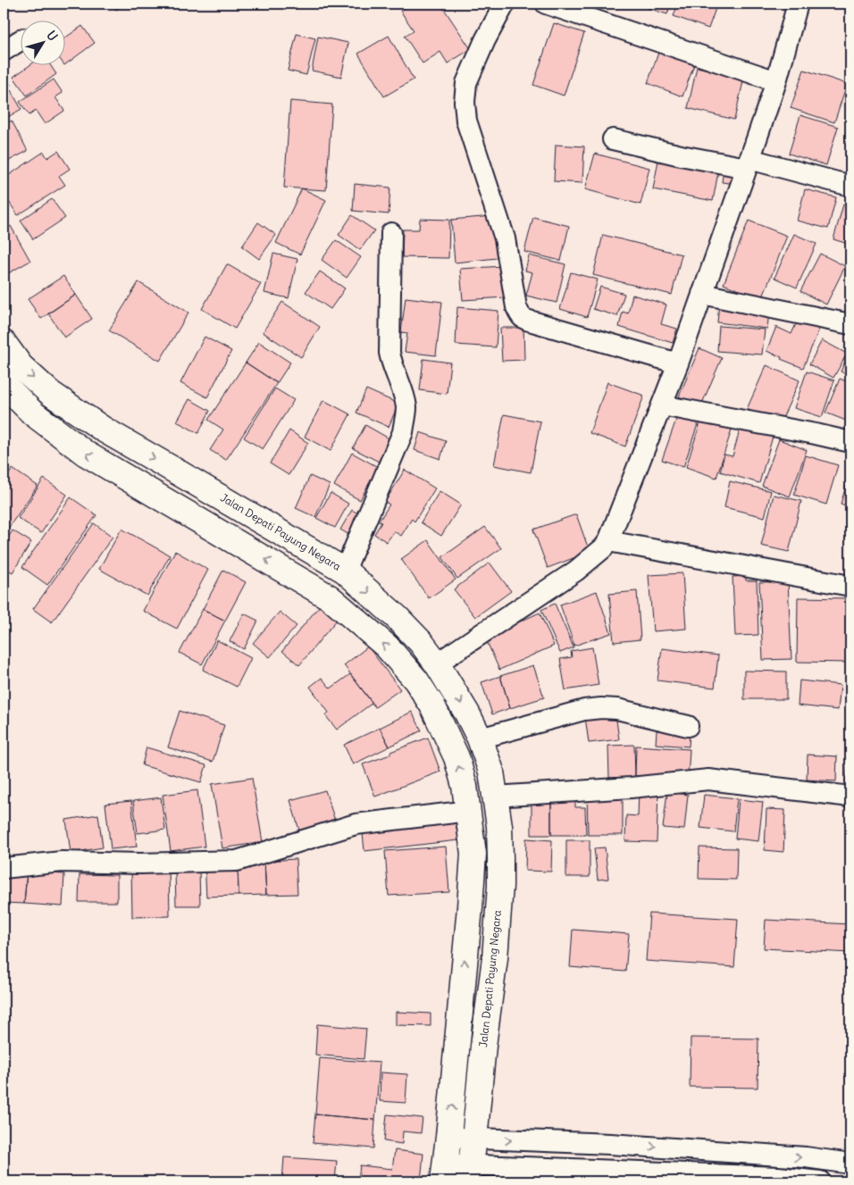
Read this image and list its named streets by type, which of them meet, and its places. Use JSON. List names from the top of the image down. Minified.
{"streets":{"highway":["Jalan Depati Payung Negara"]},"north":"top right"}
